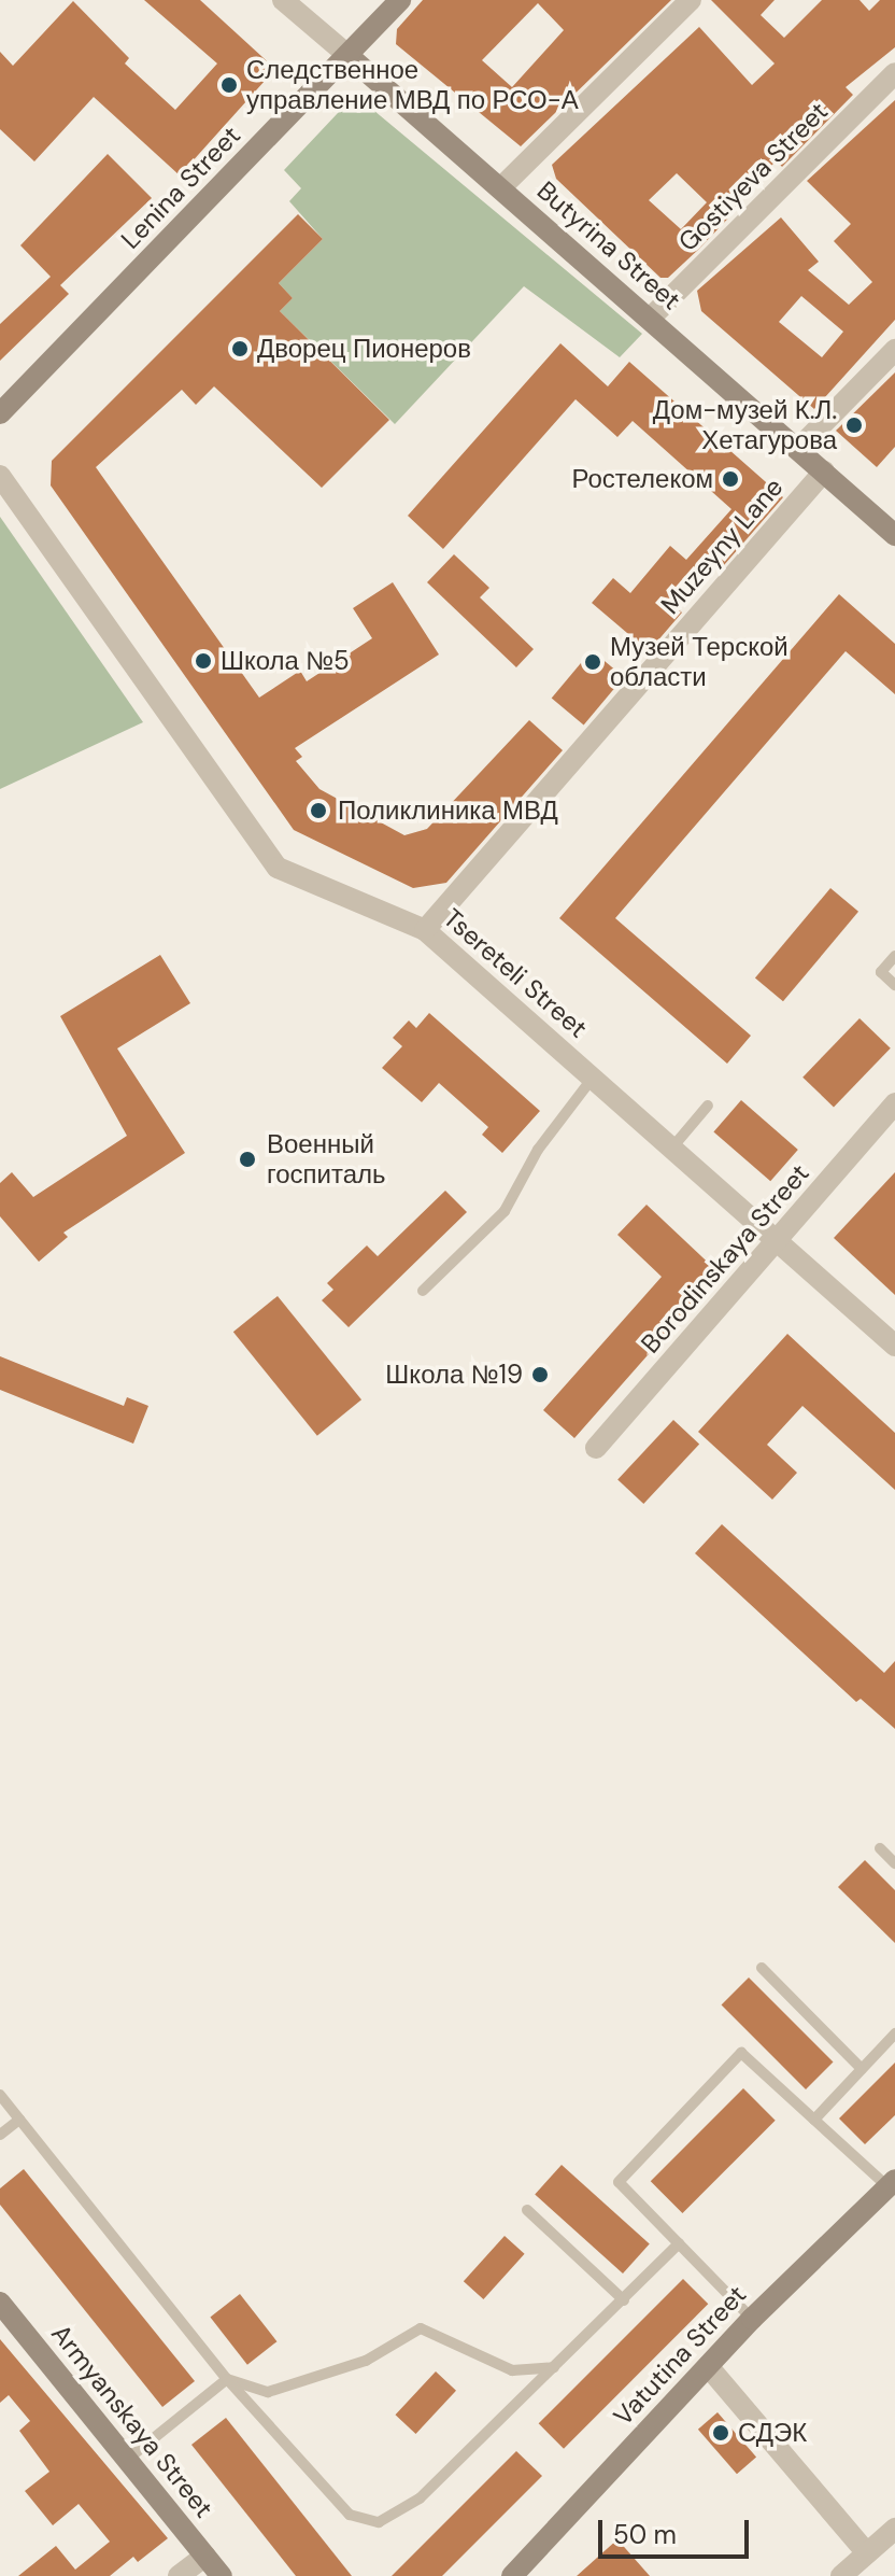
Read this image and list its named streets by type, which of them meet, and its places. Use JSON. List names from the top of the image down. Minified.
{"streets":{"main road":["Lenina Street","Butyrina Street","Vatutina Street","Armyanskaya Street"],"street":["Gostiyeva Street","Muzeyny Lane","Tsereteli Street","Borodinskaya Street"]},"crossings":[["Gostiyeva Street","Butyrina Street"],["Lenina Street","Butyrina Street"],["Butyrina Street","Muzeyny Lane"],["Muzeyny Lane","Tsereteli Street"],["Tsereteli Street","Borodinskaya Street"]],"places":["Следственное управление МВД по РСО-А","Дворец Пионеров","Дом-музей К.Л. Хетагурова","Ростелеком","Школа №5","Музей Терской области","Поликлиника МВД","Военный госпиталь","Школа №19","СДЭК"],"scale_bar":"50 m"}
